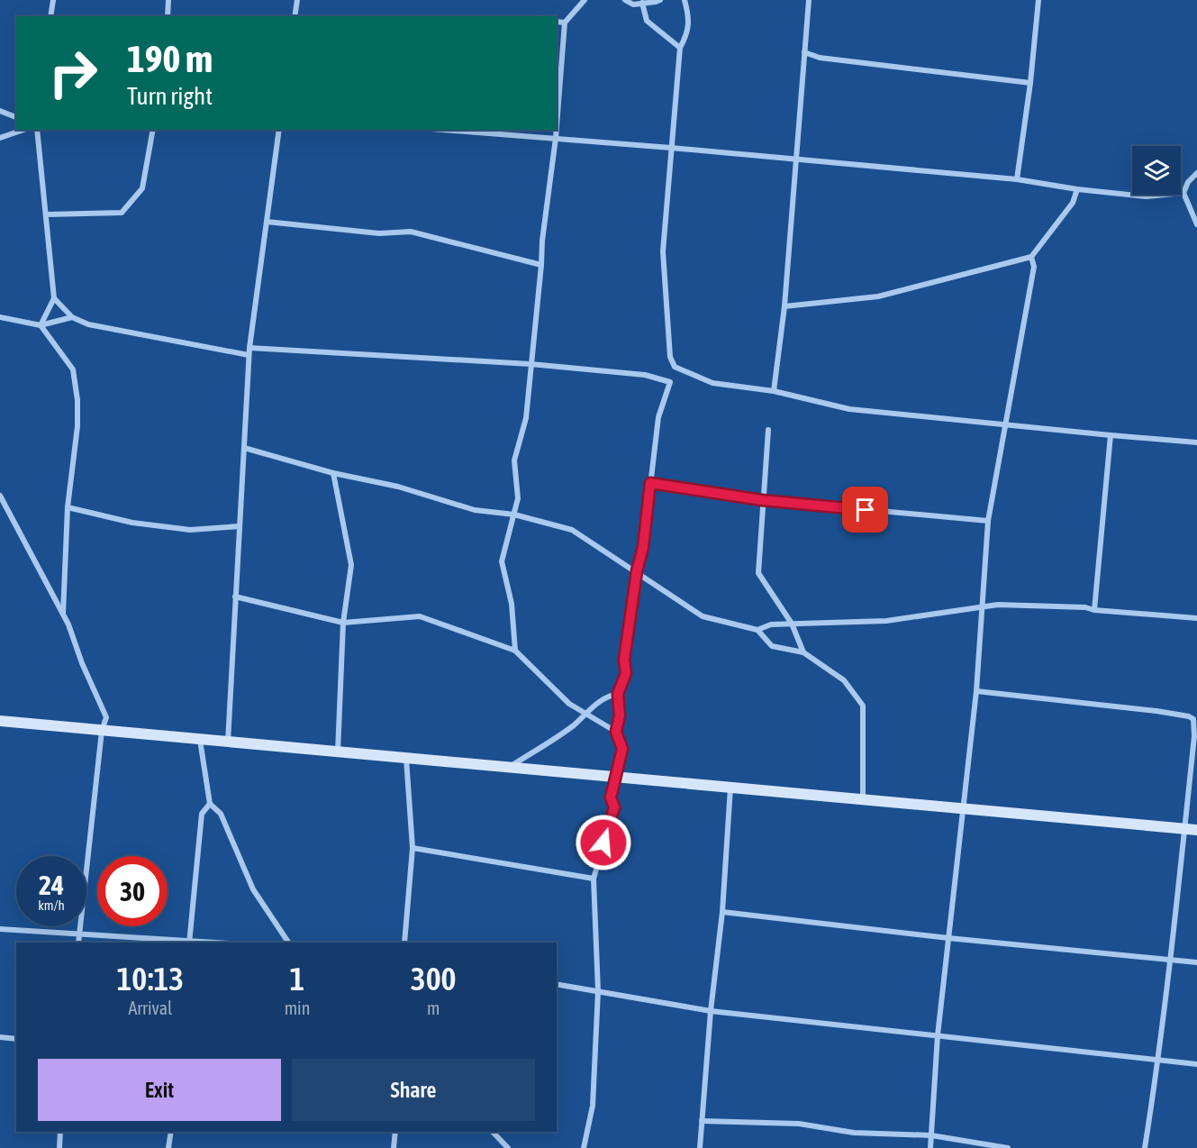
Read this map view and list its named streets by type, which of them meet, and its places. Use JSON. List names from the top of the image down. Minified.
{"page":{"turn":["190 m","Turn right"],"speed":"24 km/h","limit":"30","eta":["10:13","Arrival","1","min","300","m"],"buttons":["Exit","Share"]}}
